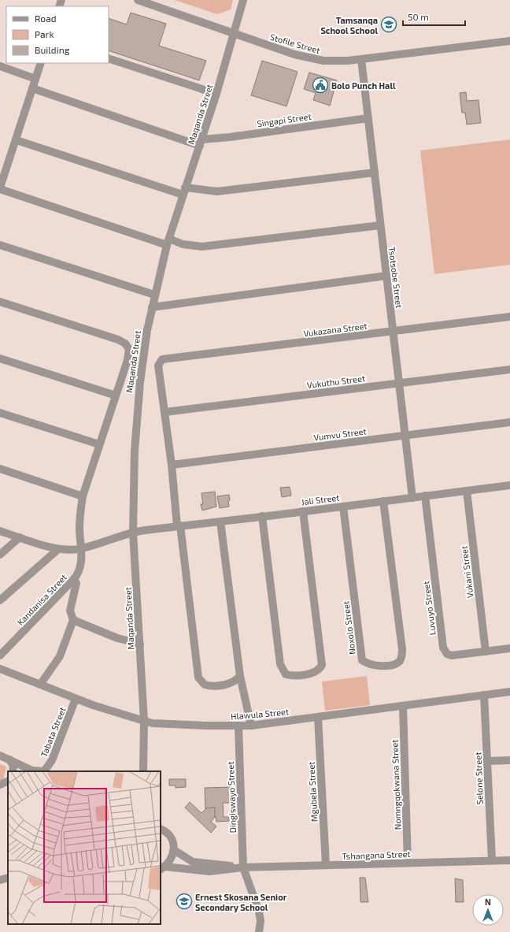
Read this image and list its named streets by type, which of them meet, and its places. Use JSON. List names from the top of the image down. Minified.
{"streets":{"street":["Stofile Street","Maqanda Street","Singapi Street","Tsotsobe Street","Vukazana Street","Vukuthu Street","Vumvu Street","Jali Street","Vukani Street","Kandanisa Street","Luvuyo Street","Noxolo Street","Hlawula Street","Tabata Street","Selone Street","Nomngqokwana Street","Mgubela Street","Dingiswayo Street","Tshangana Street"]},"crossings":[["Stofile Street","Maqanda Street"],["Stofile Street","Tsotsobe Street"],["Maqanda Street","Singapi Street"],["Maqanda Street","Jali Street"],["Maqanda Street","Hlawula Street"],["Singapi Street","Tsotsobe Street"],["Tsotsobe Street","Vukazana Street"],["Tsotsobe Street","Vukuthu Street"],["Tsotsobe Street","Vumvu Street"],["Tsotsobe Street","Jali Street"],["Vukazana Street","Vukuthu Street"],["Jali Street","Vukani Street"],["Jali Street","Kandanisa Street"],["Jali Street","Luvuyo Street"],["Jali Street","Noxolo Street"],["Vukani Street","Luvuyo Street"],["Hlawula Street","Tabata Street"],["Hlawula Street","Selone Street"],["Hlawula Street","Nomngqokwana Street"],["Hlawula Street","Mgubela Street"],["Hlawula Street","Dingiswayo Street"],["Selone Street","Tshangana Street"],["Nomngqokwana Street","Tshangana Street"],["Mgubela Street","Tshangana Street"],["Dingiswayo Street","Tshangana Street"]],"places":{"school or university":["Tamsanqa School School","Ernest Skosana Senior Secondary School"],"public building":["Bolo Punch Hall"]},"legend":["Road","Park","Building"],"scale_bar":"50 m","north":"top"}
